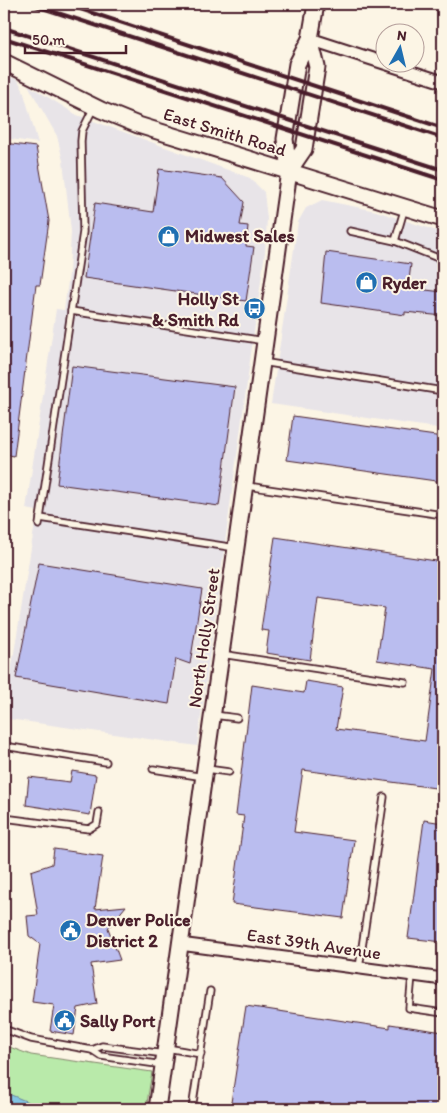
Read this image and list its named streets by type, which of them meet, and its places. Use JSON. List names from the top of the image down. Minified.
{"streets":{"street":["East Smith Road","North Holly Street","East 39th Avenue"]},"crossings":[["East Smith Road","North Holly Street"],["North Holly Street","East 39th Avenue"]],"places":{"shop":["Midwest Sales","Ryder"],"bus stop":["Holly St & Smith Rd"],"public building":["Denver Police District 2","Sally Port"]},"scale_bar":"50 m","north":"top"}
